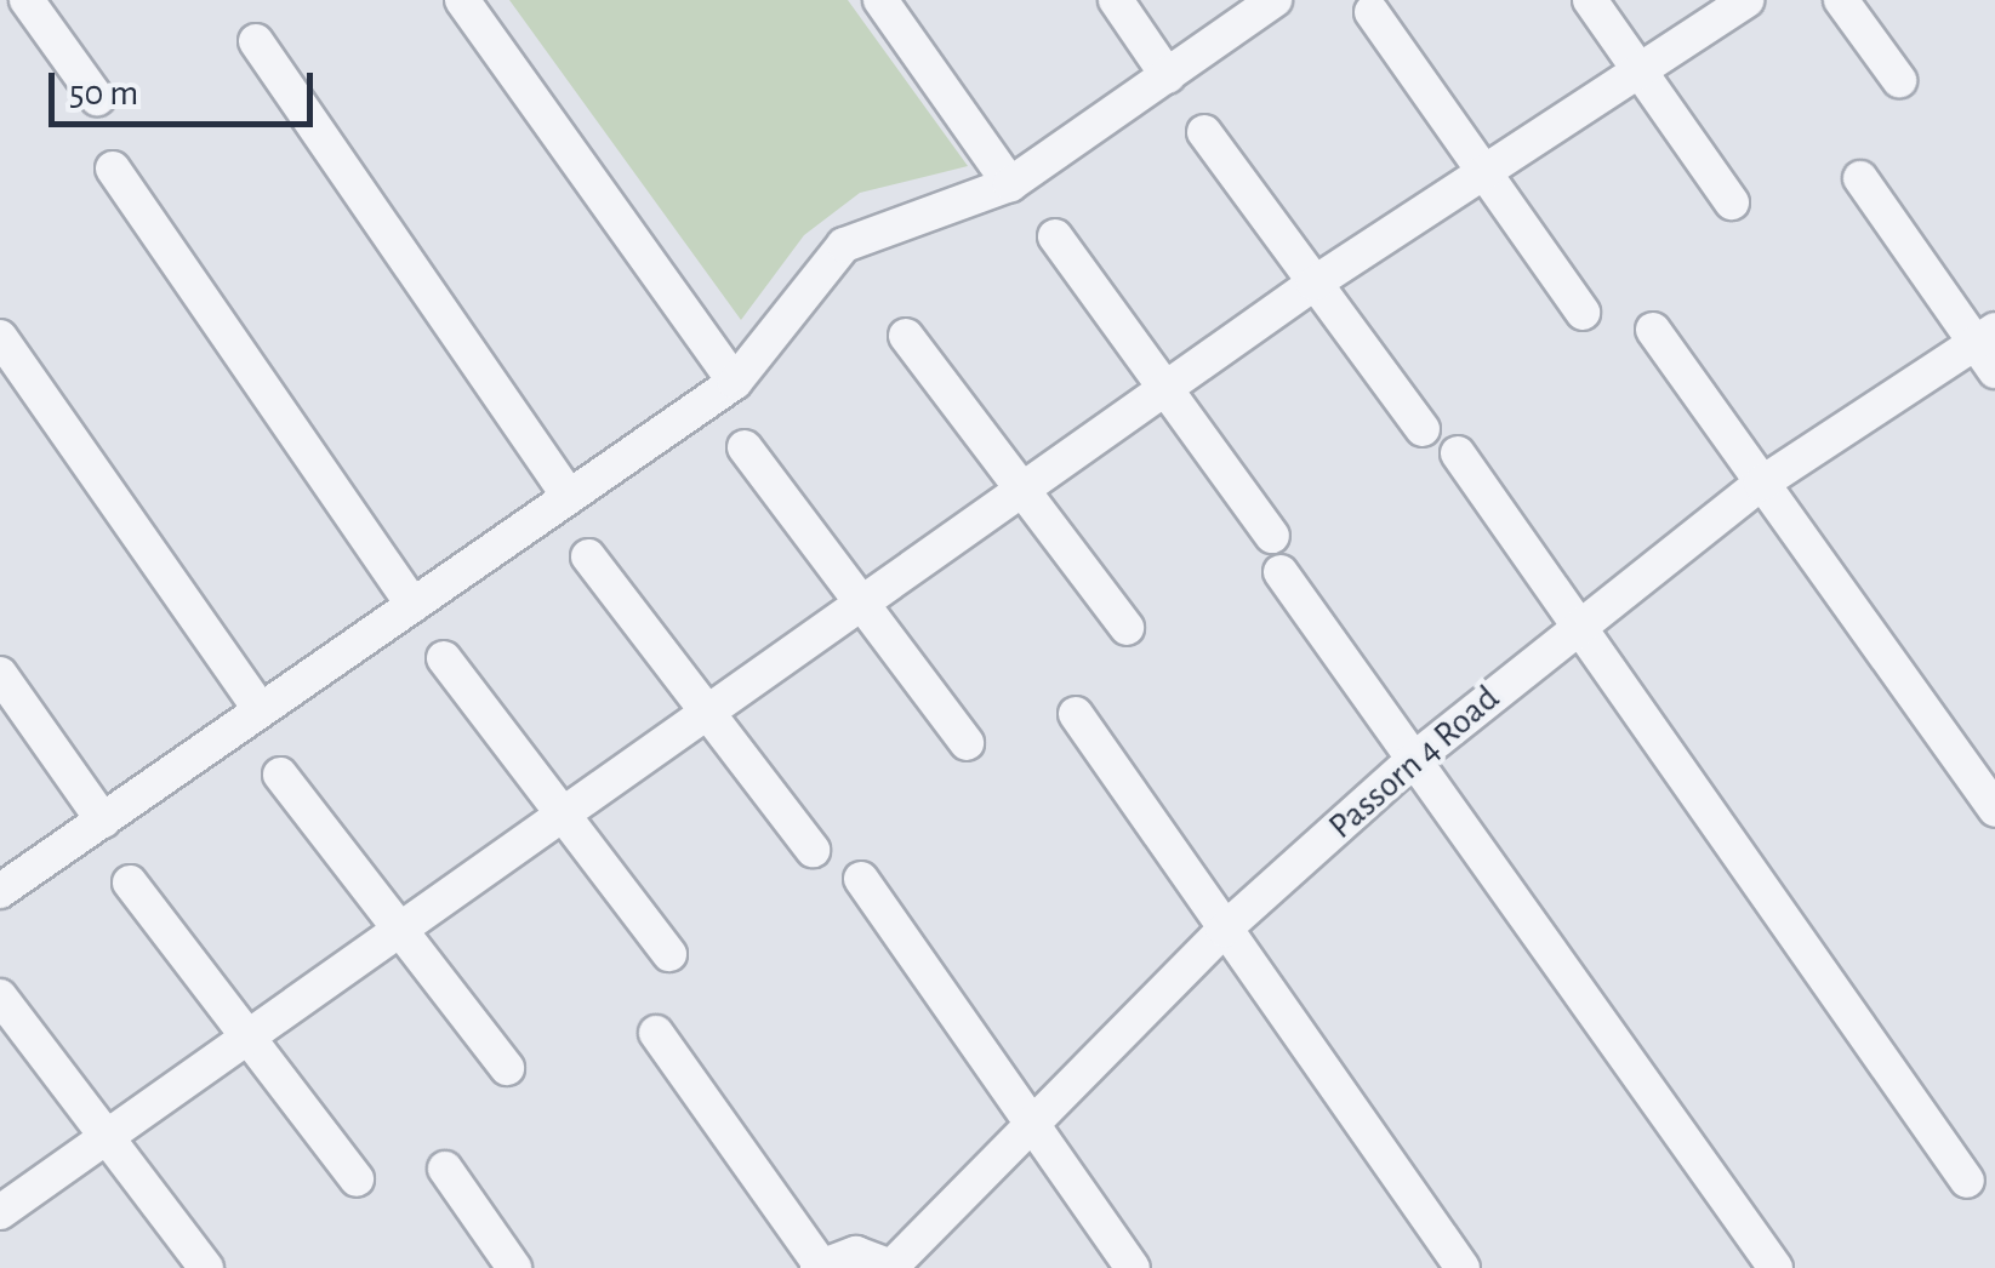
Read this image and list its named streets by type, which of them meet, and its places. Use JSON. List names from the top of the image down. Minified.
{"streets":{"street":["Passorn 4 Road"]},"scale_bar":"50 m"}
